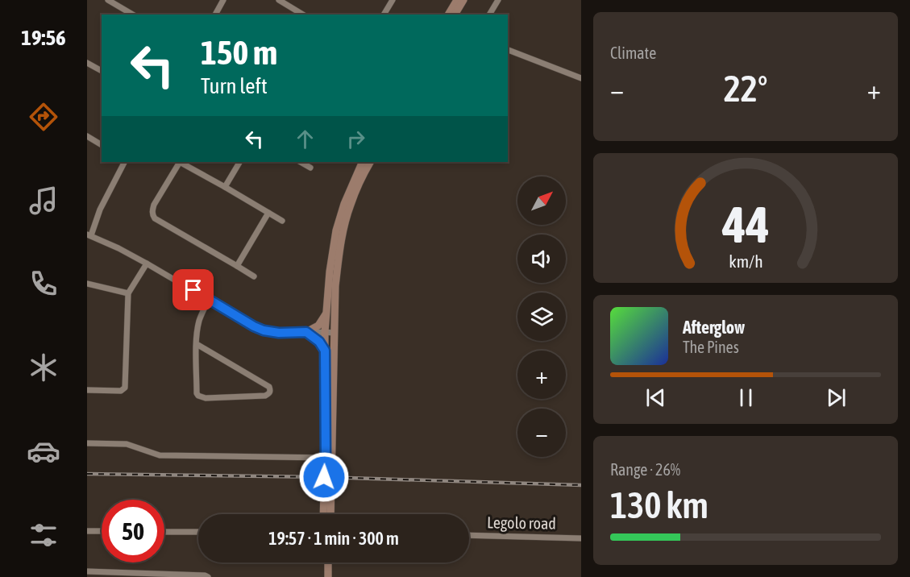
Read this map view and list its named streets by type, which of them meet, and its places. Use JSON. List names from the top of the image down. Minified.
{"streets":{"street":["Legolo road"]},"north":"top right","page":{"tabs":"19:56","tile":["Climate",["Range · 26%","130 km"]],"turn":["150 m","Turn left"],"heat":["−","22°","+"],"map_buttons":["+","−"],"song":["Afterglow","The Pines"],"limit":"50","trip":"19:57 · 1 min · 300 m","gauge":["44","km/h"]}}
